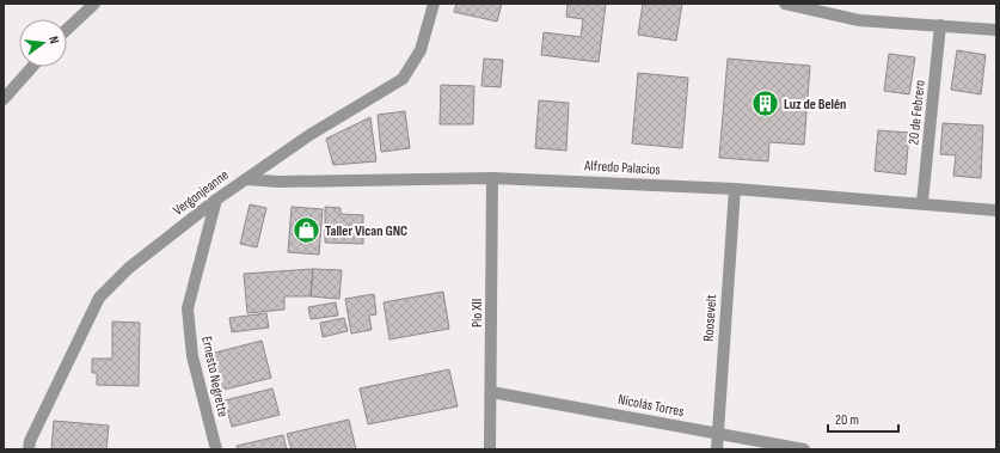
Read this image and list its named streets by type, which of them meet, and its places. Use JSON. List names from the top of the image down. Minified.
{"streets":{"street":["20 de Febrero","Alfredo Palacios","Vergonjeanne","Pío XII","Roosevelt","Ernesto Negrette","Nicolás Torres"]},"crossings":[["20 de Febrero","Alfredo Palacios"],["Alfredo Palacios","Vergonjeanne"],["Alfredo Palacios","Pío XII"],["Alfredo Palacios","Roosevelt"],["Vergonjeanne","Ernesto Negrette"],["Pío XII","Nicolás Torres"],["Roosevelt","Nicolás Torres"]],"places":{"building":["Luz de Belén"],"shop":["Taller Vican GNC"]},"scale_bar":"20 m","north":"right"}
